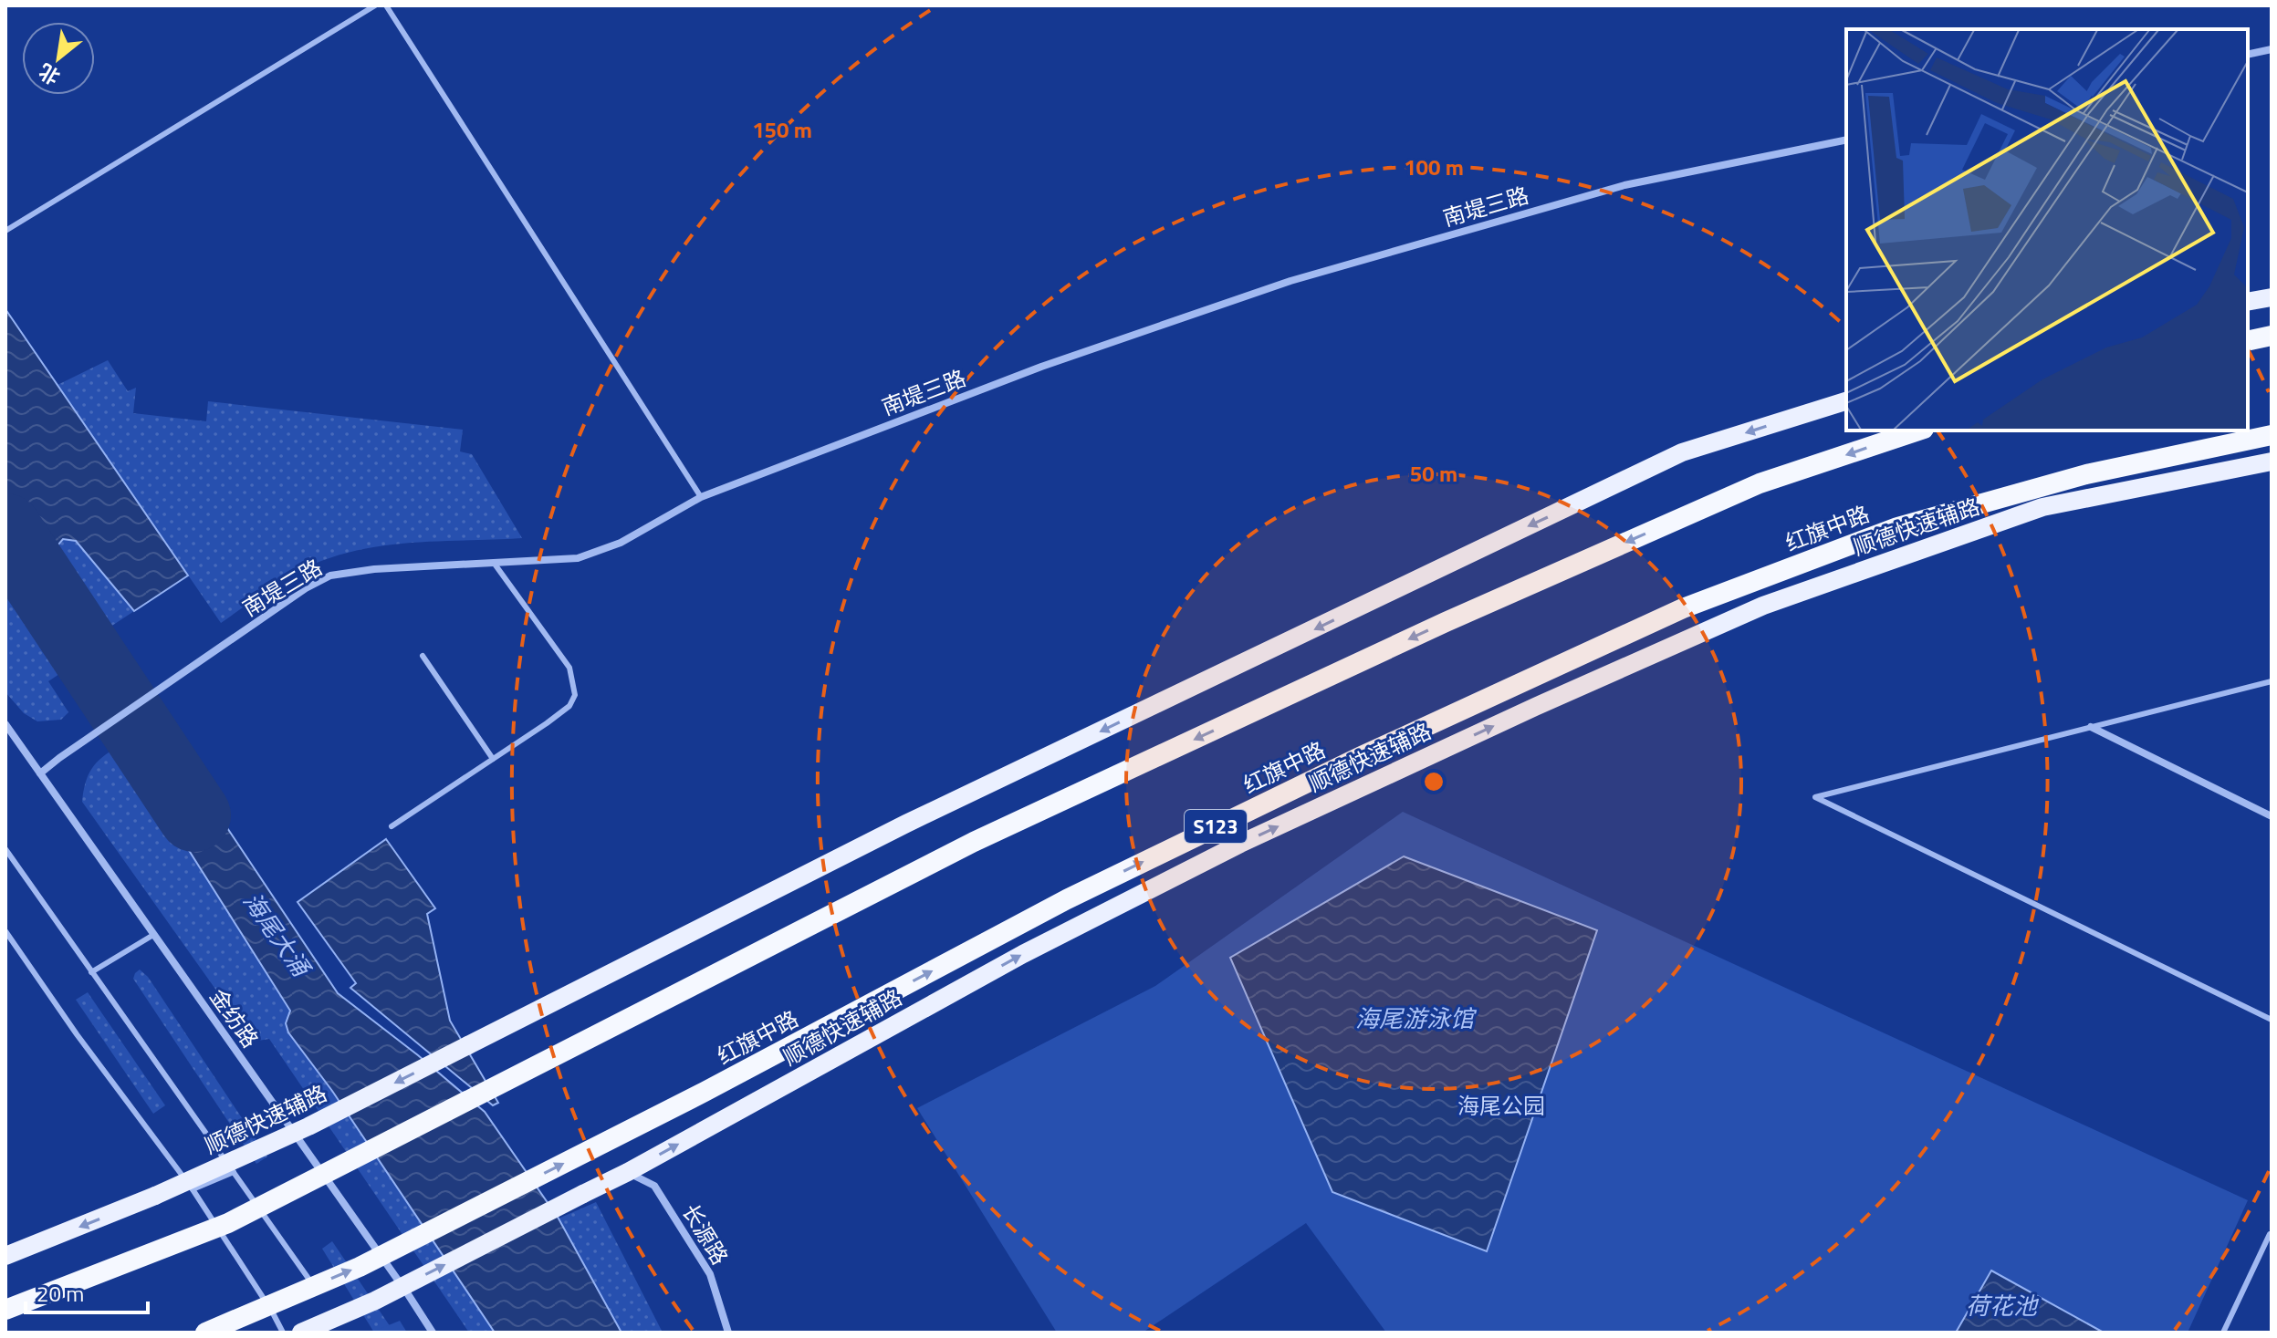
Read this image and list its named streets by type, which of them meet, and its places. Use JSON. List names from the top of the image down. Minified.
{"streets":{"highway":["红旗中路","S123"],"main road":["顺德快速辅路"],"street":["南堤三路","金纺路","长源路"]},"crossings":[["南堤三路","金纺路"],["顺德快速辅路","长源路"]],"water":["海尾大涌","海尾游泳馆","荷花池"],"parks":["海尾公园"],"scale_bar":"20 m","north":"bottom left","rings":["150 m","100 m","50 m"]}
